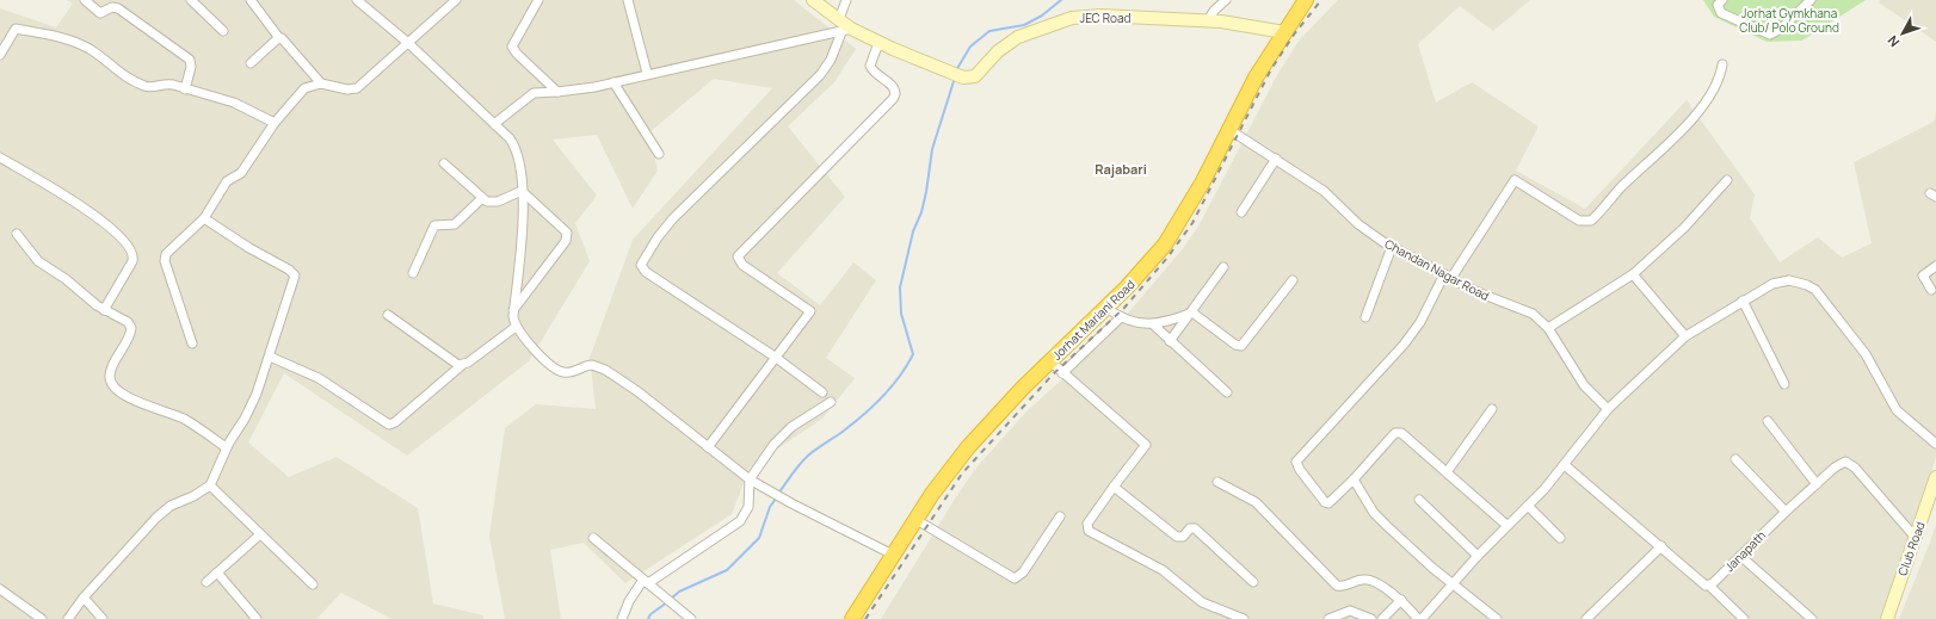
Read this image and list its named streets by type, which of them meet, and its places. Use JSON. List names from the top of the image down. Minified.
{"streets":{"highway":["Jorhat Mariani Road"],"street":["JEC Road","Chandan Nagar Road","Club Road","Janapath"]},"crossings":[["JEC Road","Jorhat Mariani Road"],["Chandan Nagar Road","Jorhat Mariani Road"],["Club Road","Janapath"]],"districts":["Rajabari"],"parks":["Jorhat Gymkhana Club/ Polo Ground"],"north":"bottom left"}
